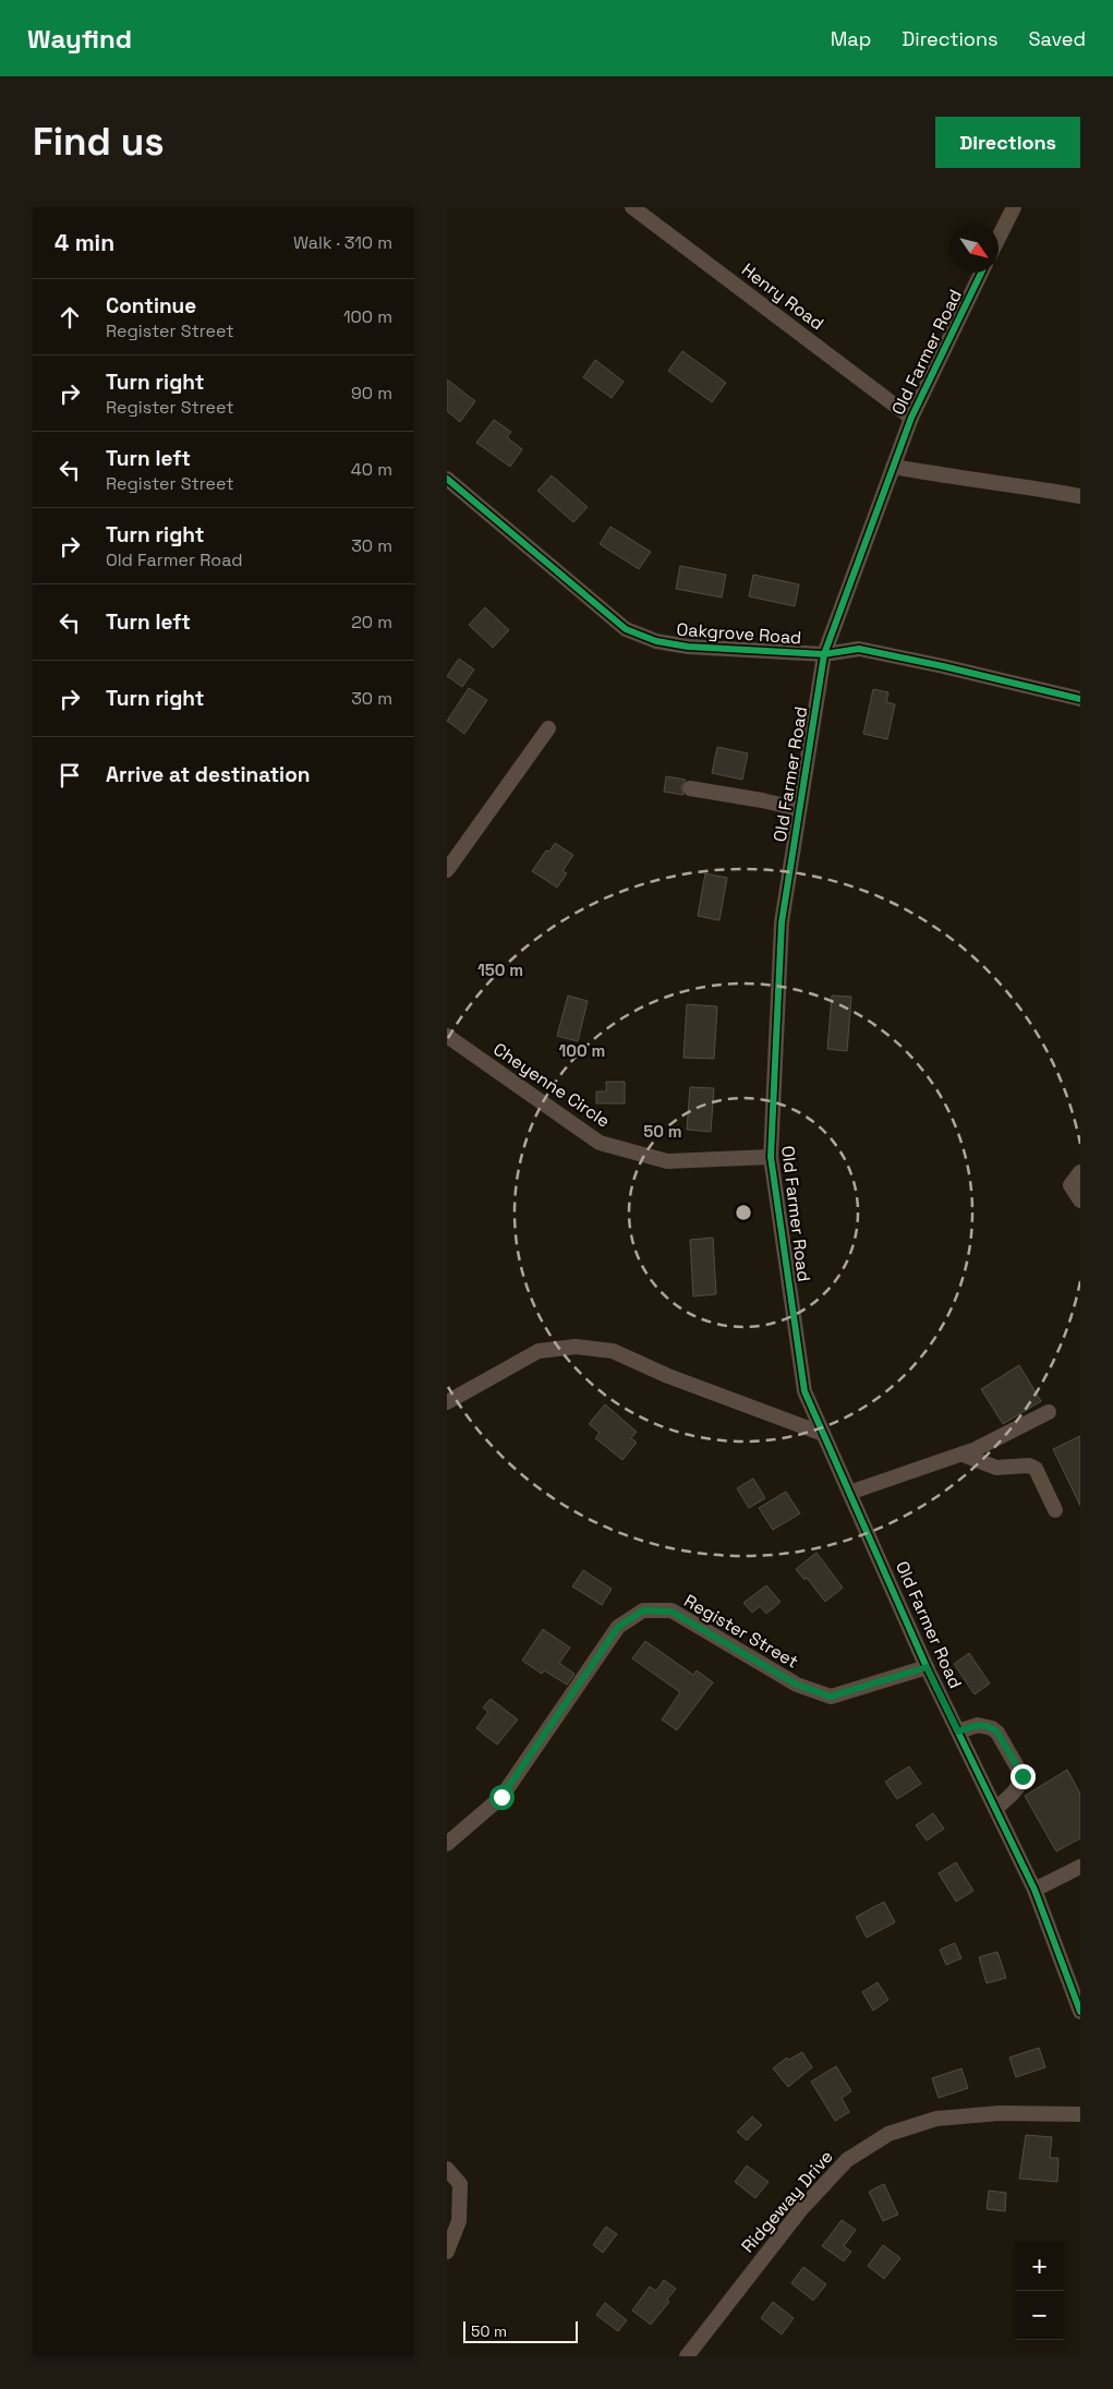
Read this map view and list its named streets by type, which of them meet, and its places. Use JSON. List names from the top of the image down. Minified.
{"streets":{"street":["Henry Road","Old Farmer Road","Oakgrove Road","Cheyenne Circle","Register Street","Ridgeway Drive"]},"crossings":[["Henry Road","Old Farmer Road"],["Old Farmer Road","Oakgrove Road"],["Old Farmer Road","Cheyenne Circle"],["Old Farmer Road","Register Street"]],"scale_bar":"50 m","north":"bottom right","page":{"header":"Wayfind","nav":["Map","Directions","Saved"],"buttons":"Directions","title":"Find us","heading":["4 min","Walk · 310 m"],"list":[["Continue","Register Street","100 m"],["Turn right","Register Street","90 m"],["Turn left","Register Street","40 m"],["Turn right","Old Farmer Road","30 m"],["Turn left","20 m"],["Turn right","30 m"],"Arrive at destination"],"map_buttons":["+","−"],"scale":"50 m"},"rings":["150 m","100 m","50 m"]}
